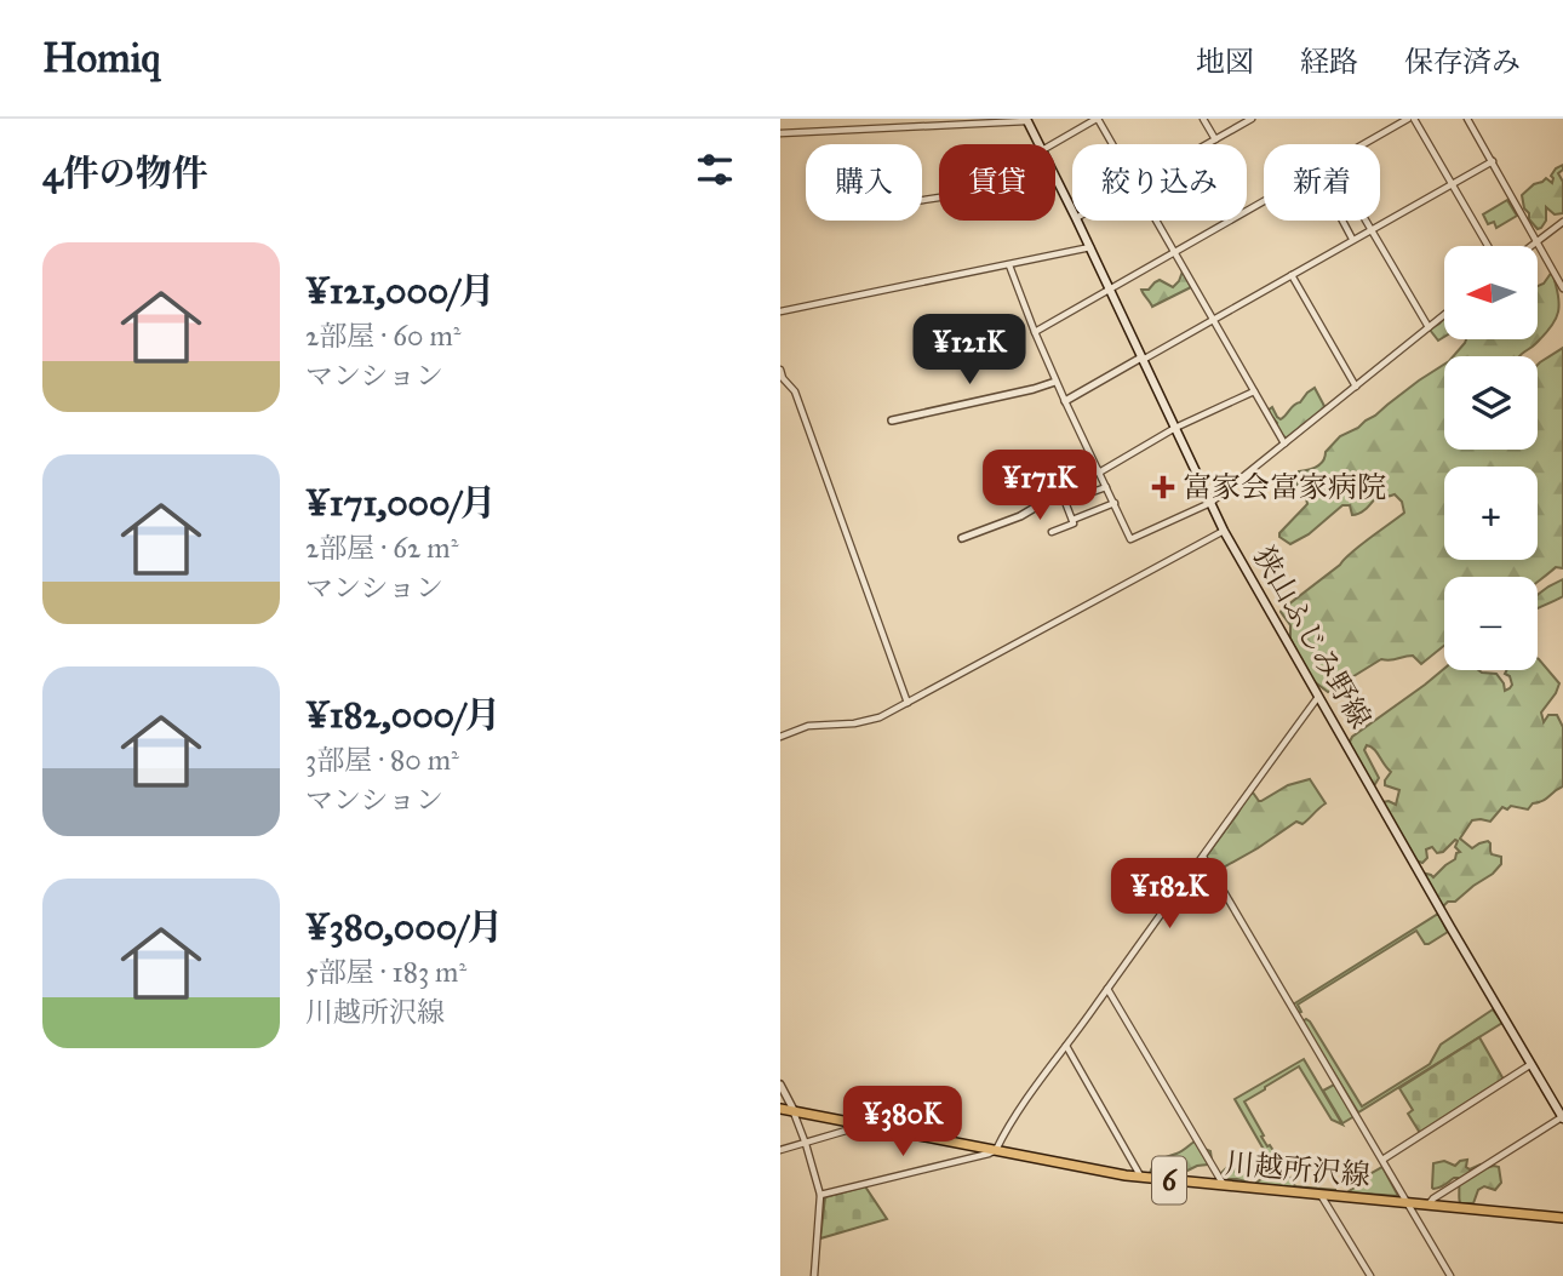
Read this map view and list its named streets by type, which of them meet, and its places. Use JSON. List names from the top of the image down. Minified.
{"streets":{"main road":["狭山ふじみ野線","川越所沢線","6"]},"places":{"health":["富家会富家病院"]},"north":"left","page":{"header":"Homiq","nav":["地図","経路","保存済み"],"heading":"4件の物件","chip":["購入","賃貸","絞り込み","新着"],"list":[{"name":"¥121,000/月","note":"2部屋 · 60 m² · マンション"},{"name":"¥171,000/月","note":"2部屋 · 62 m² · マンション"},{"name":"¥182,000/月","note":"3部屋 · 80 m² · マンション"},{"name":"¥380,000/月","note":"5部屋 · 183 m² · 川越所沢線"}],"map_buttons":["+","−"],"price":["¥121K","¥171K","¥182K","¥380K"]}}
